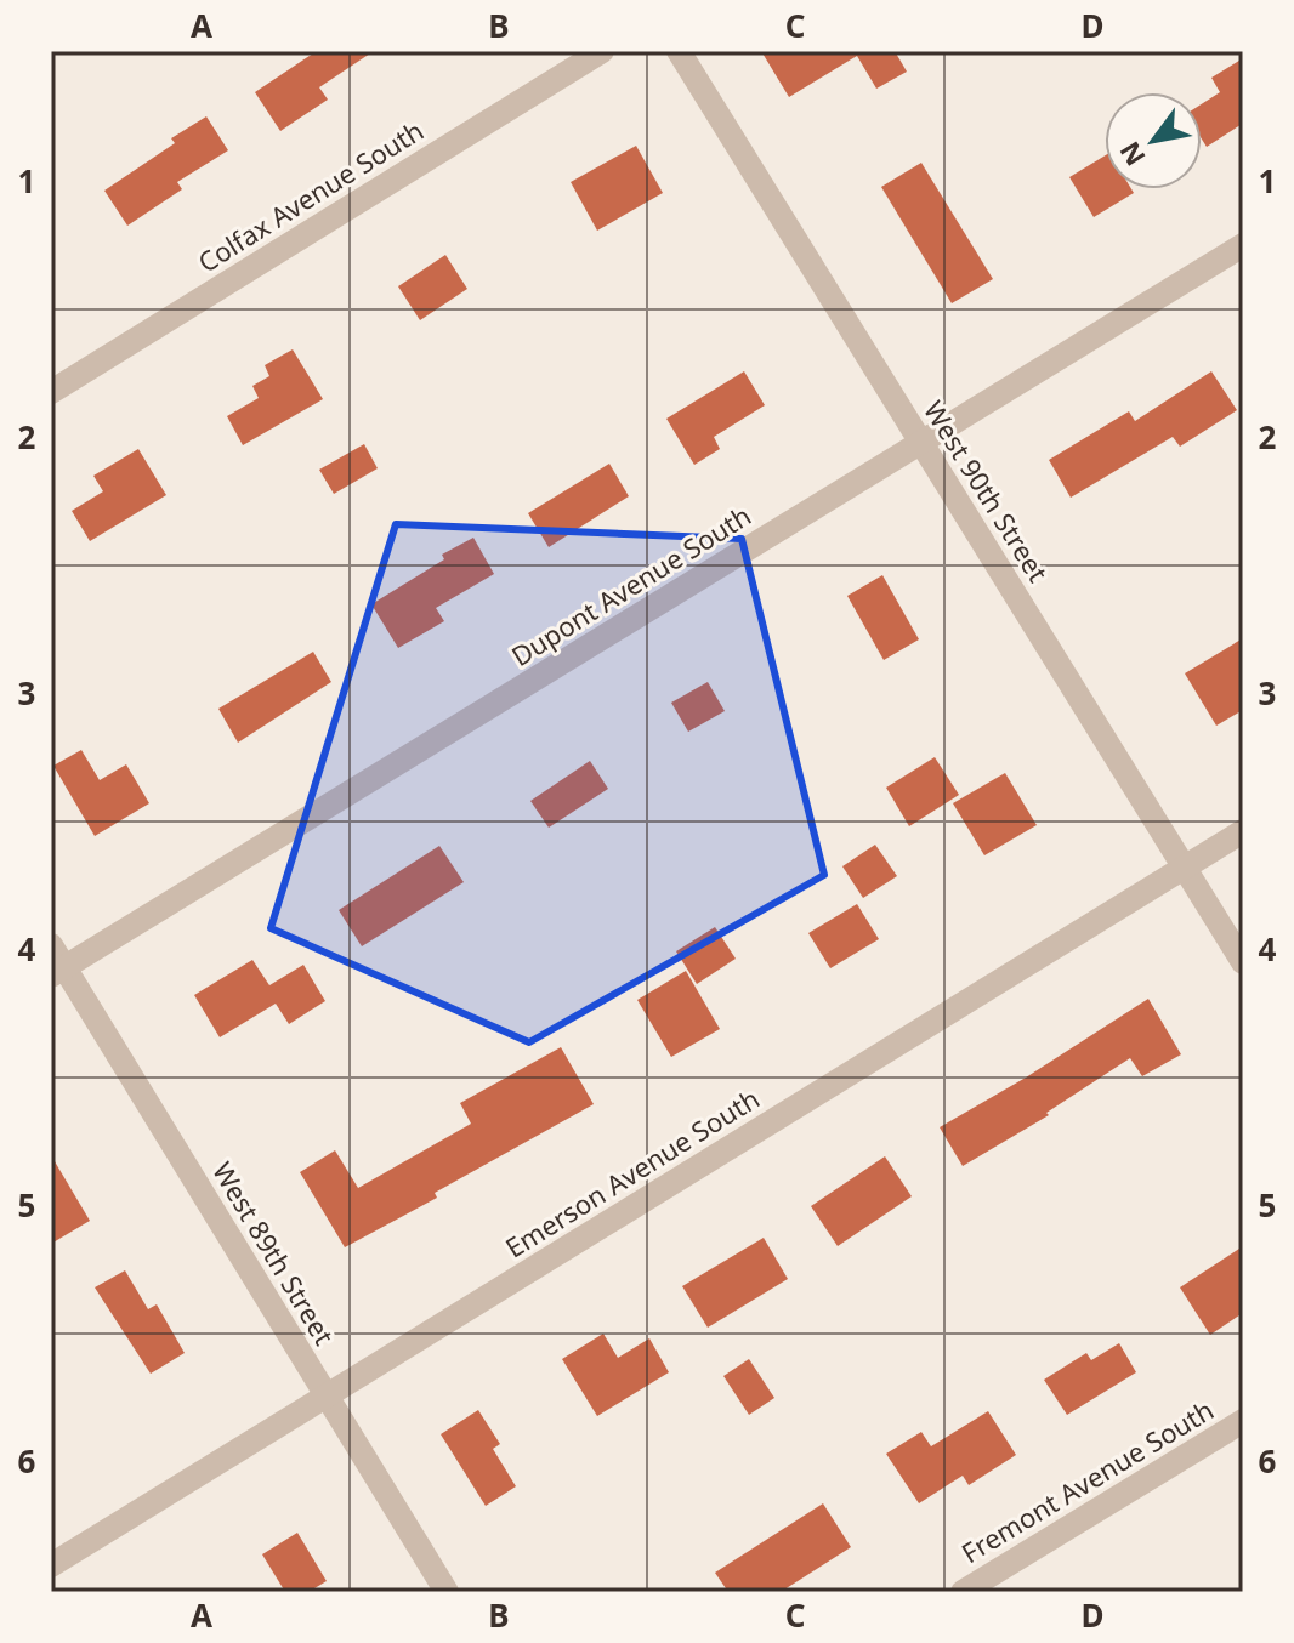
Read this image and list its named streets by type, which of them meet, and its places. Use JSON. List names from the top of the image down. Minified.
{"streets":{"street":["Colfax Avenue South","West 90th Street","Dupont Avenue South","Emerson Avenue South","West 89th Street","Fremont Avenue South"]},"crossings":[["West 90th Street","Dupont Avenue South"],["West 90th Street","Emerson Avenue South"],["Dupont Avenue South","West 89th Street"],["Emerson Avenue South","West 89th Street"]],"north":"bottom left","grid":{"columns":["A","B","C","D"],"rows":["1","2","3","4","5","6"]}}
